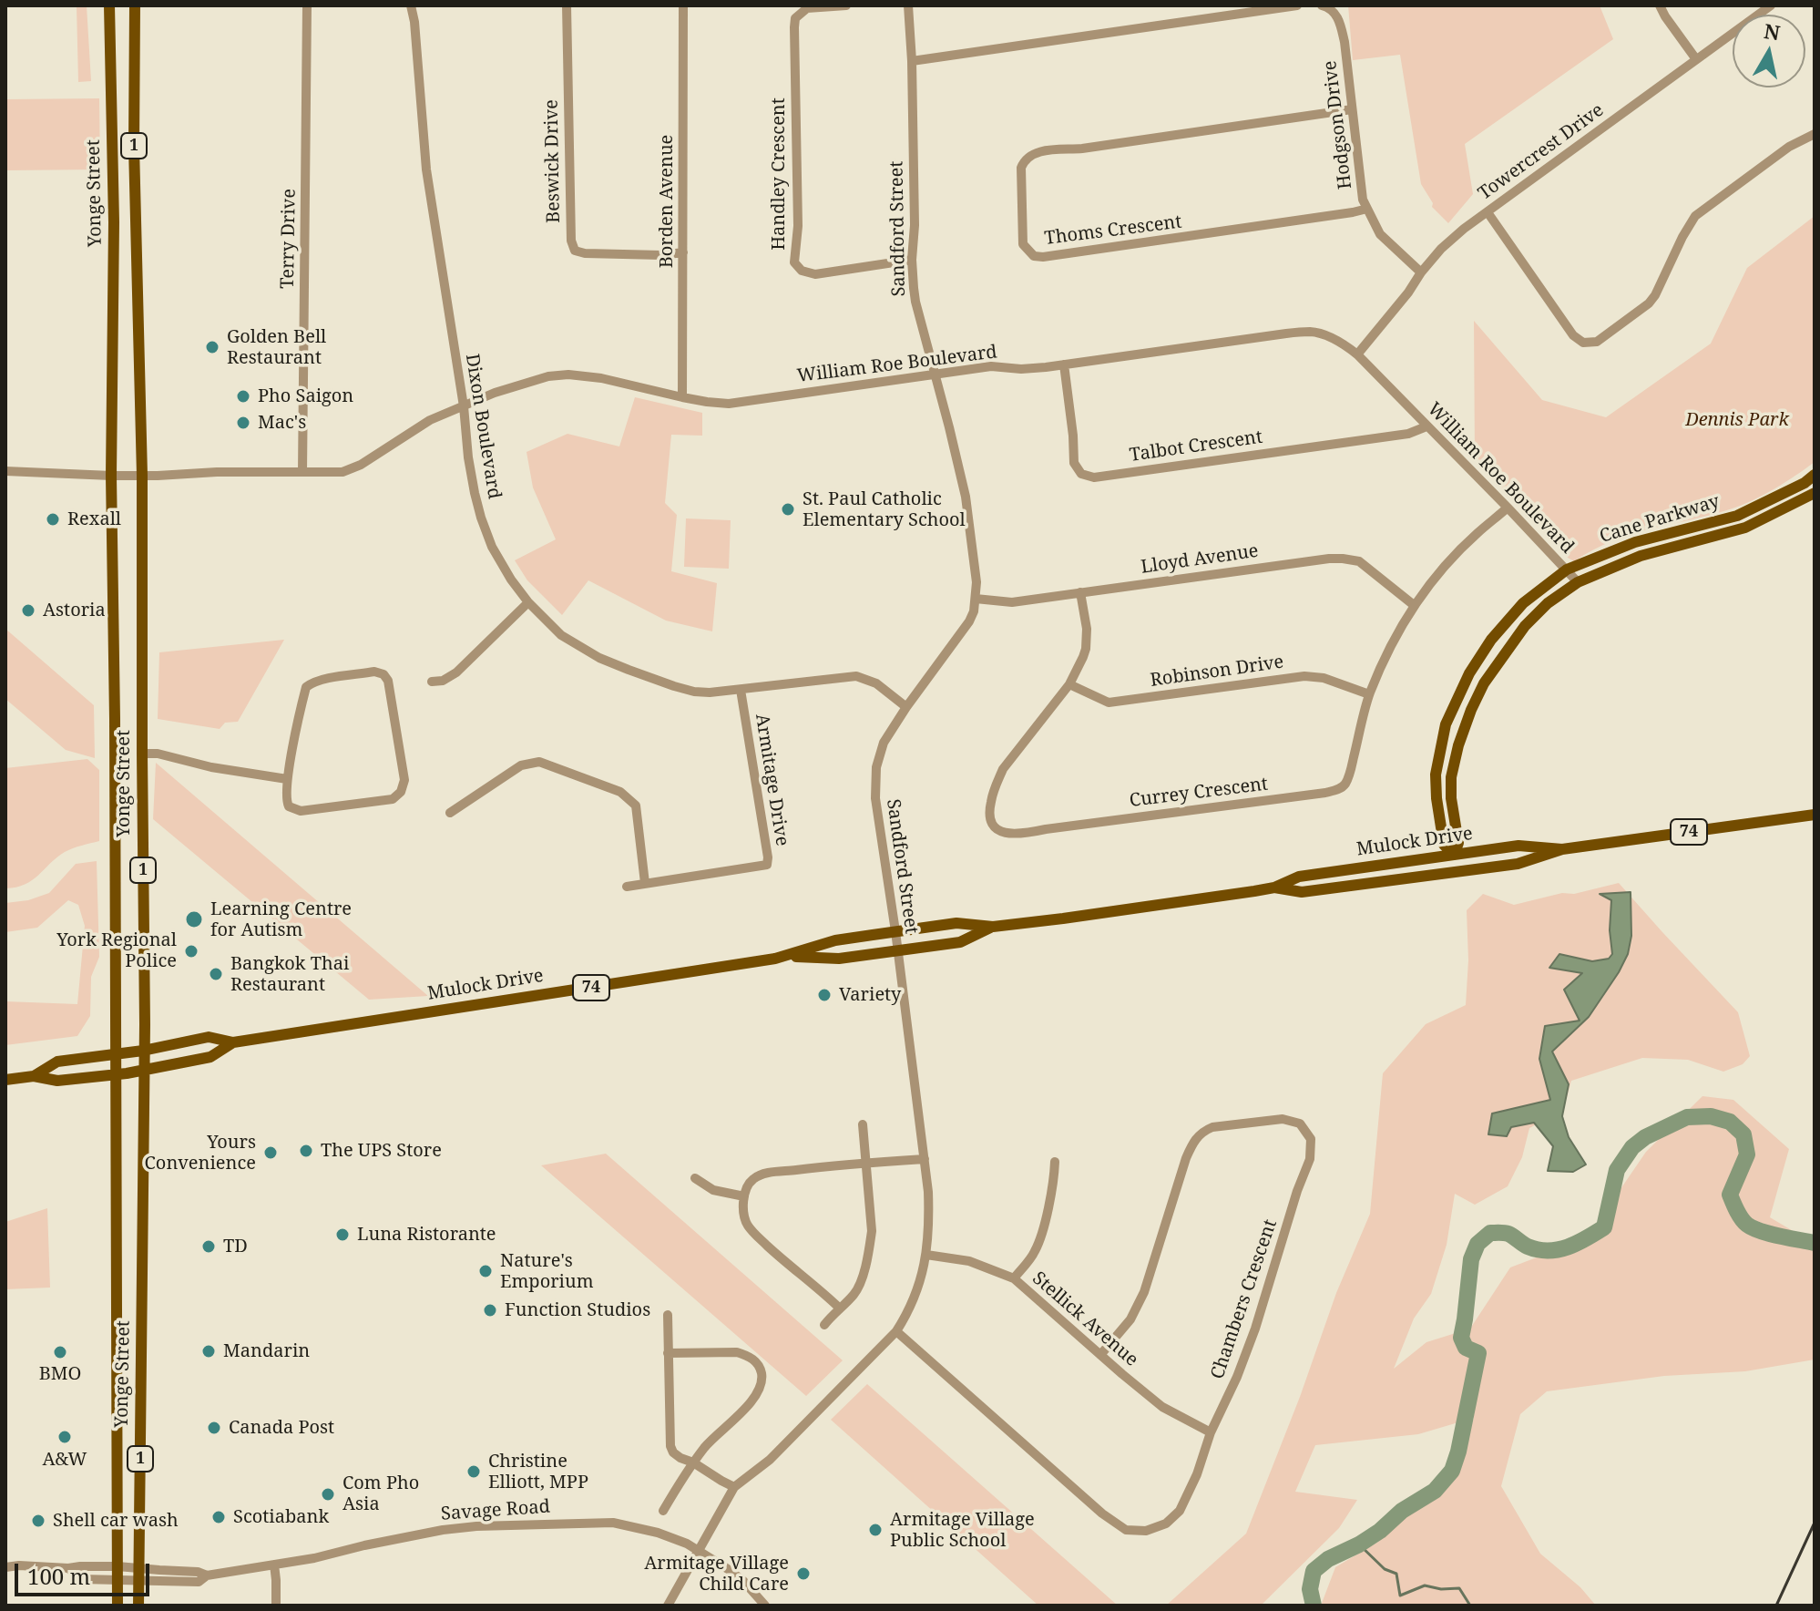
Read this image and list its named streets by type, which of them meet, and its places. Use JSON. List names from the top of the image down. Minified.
{"streets":{"main road":["1","Yonge Street","Cane Parkway","74","Mulock Drive"],"street":["Hodgson Drive","Towercrest Drive","Beswick Drive","Handley Crescent","Borden Avenue","Sandford Street","Thoms Crescent","Terry Drive","William Roe Boulevard","Dixon Boulevard","Talbot Crescent","Lloyd Avenue","Robinson Drive","Armitage Drive","Currey Crescent","Chambers Crescent","Stellick Avenue","Savage Road"]},"crossings":[["Hodgson Drive","Towercrest Drive"],["Hodgson Drive","Thoms Crescent"],["Towercrest Drive","William Roe Boulevard"],["Beswick Drive","Borden Avenue"],["Handley Crescent","Sandford Street"],["Yonge Street","William Roe Boulevard"],["Yonge Street","Mulock Drive"],["Yonge Street","Savage Road"],["Borden Avenue","William Roe Boulevard"],["Sandford Street","William Roe Boulevard"],["Sandford Street","Dixon Boulevard"],["Sandford Street","Lloyd Avenue"],["Sandford Street","Mulock Drive"],["Sandford Street","Chambers Crescent"],["Sandford Street","Stellick Avenue"],["Sandford Street","Savage Road"],["Terry Drive","William Roe Boulevard"],["William Roe Boulevard","Dixon Boulevard"],["William Roe Boulevard","Talbot Crescent"],["William Roe Boulevard","Cane Parkway"],["William Roe Boulevard","Currey Crescent"],["Dixon Boulevard","Armitage Drive"],["Cane Parkway","Mulock Drive"],["Lloyd Avenue","Currey Crescent"],["Robinson Drive","Currey Crescent"],["Chambers Crescent","Stellick Avenue"]],"parks":["Dennis Park"],"places":["Golden Bell Restaurant","Pho Saigon","Mac's","St. Paul Catholic Elementary School","Rexall","Astoria","Learning Centre for Autism","York Regional Police","Bangkok Thai Restaurant","Variety","The UPS Store","Yours Convenience","Luna Ristorante","TD","Nature's Emporium","Function Studios","Mandarin","BMO","Canada Post","A&W","Christine Elliott, MPP","Com Pho Asia","Scotiabank","Shell car wash","Armitage Village Public School","Armitage Village Child Care"],"scale_bar":"100 m","north":"top"}
